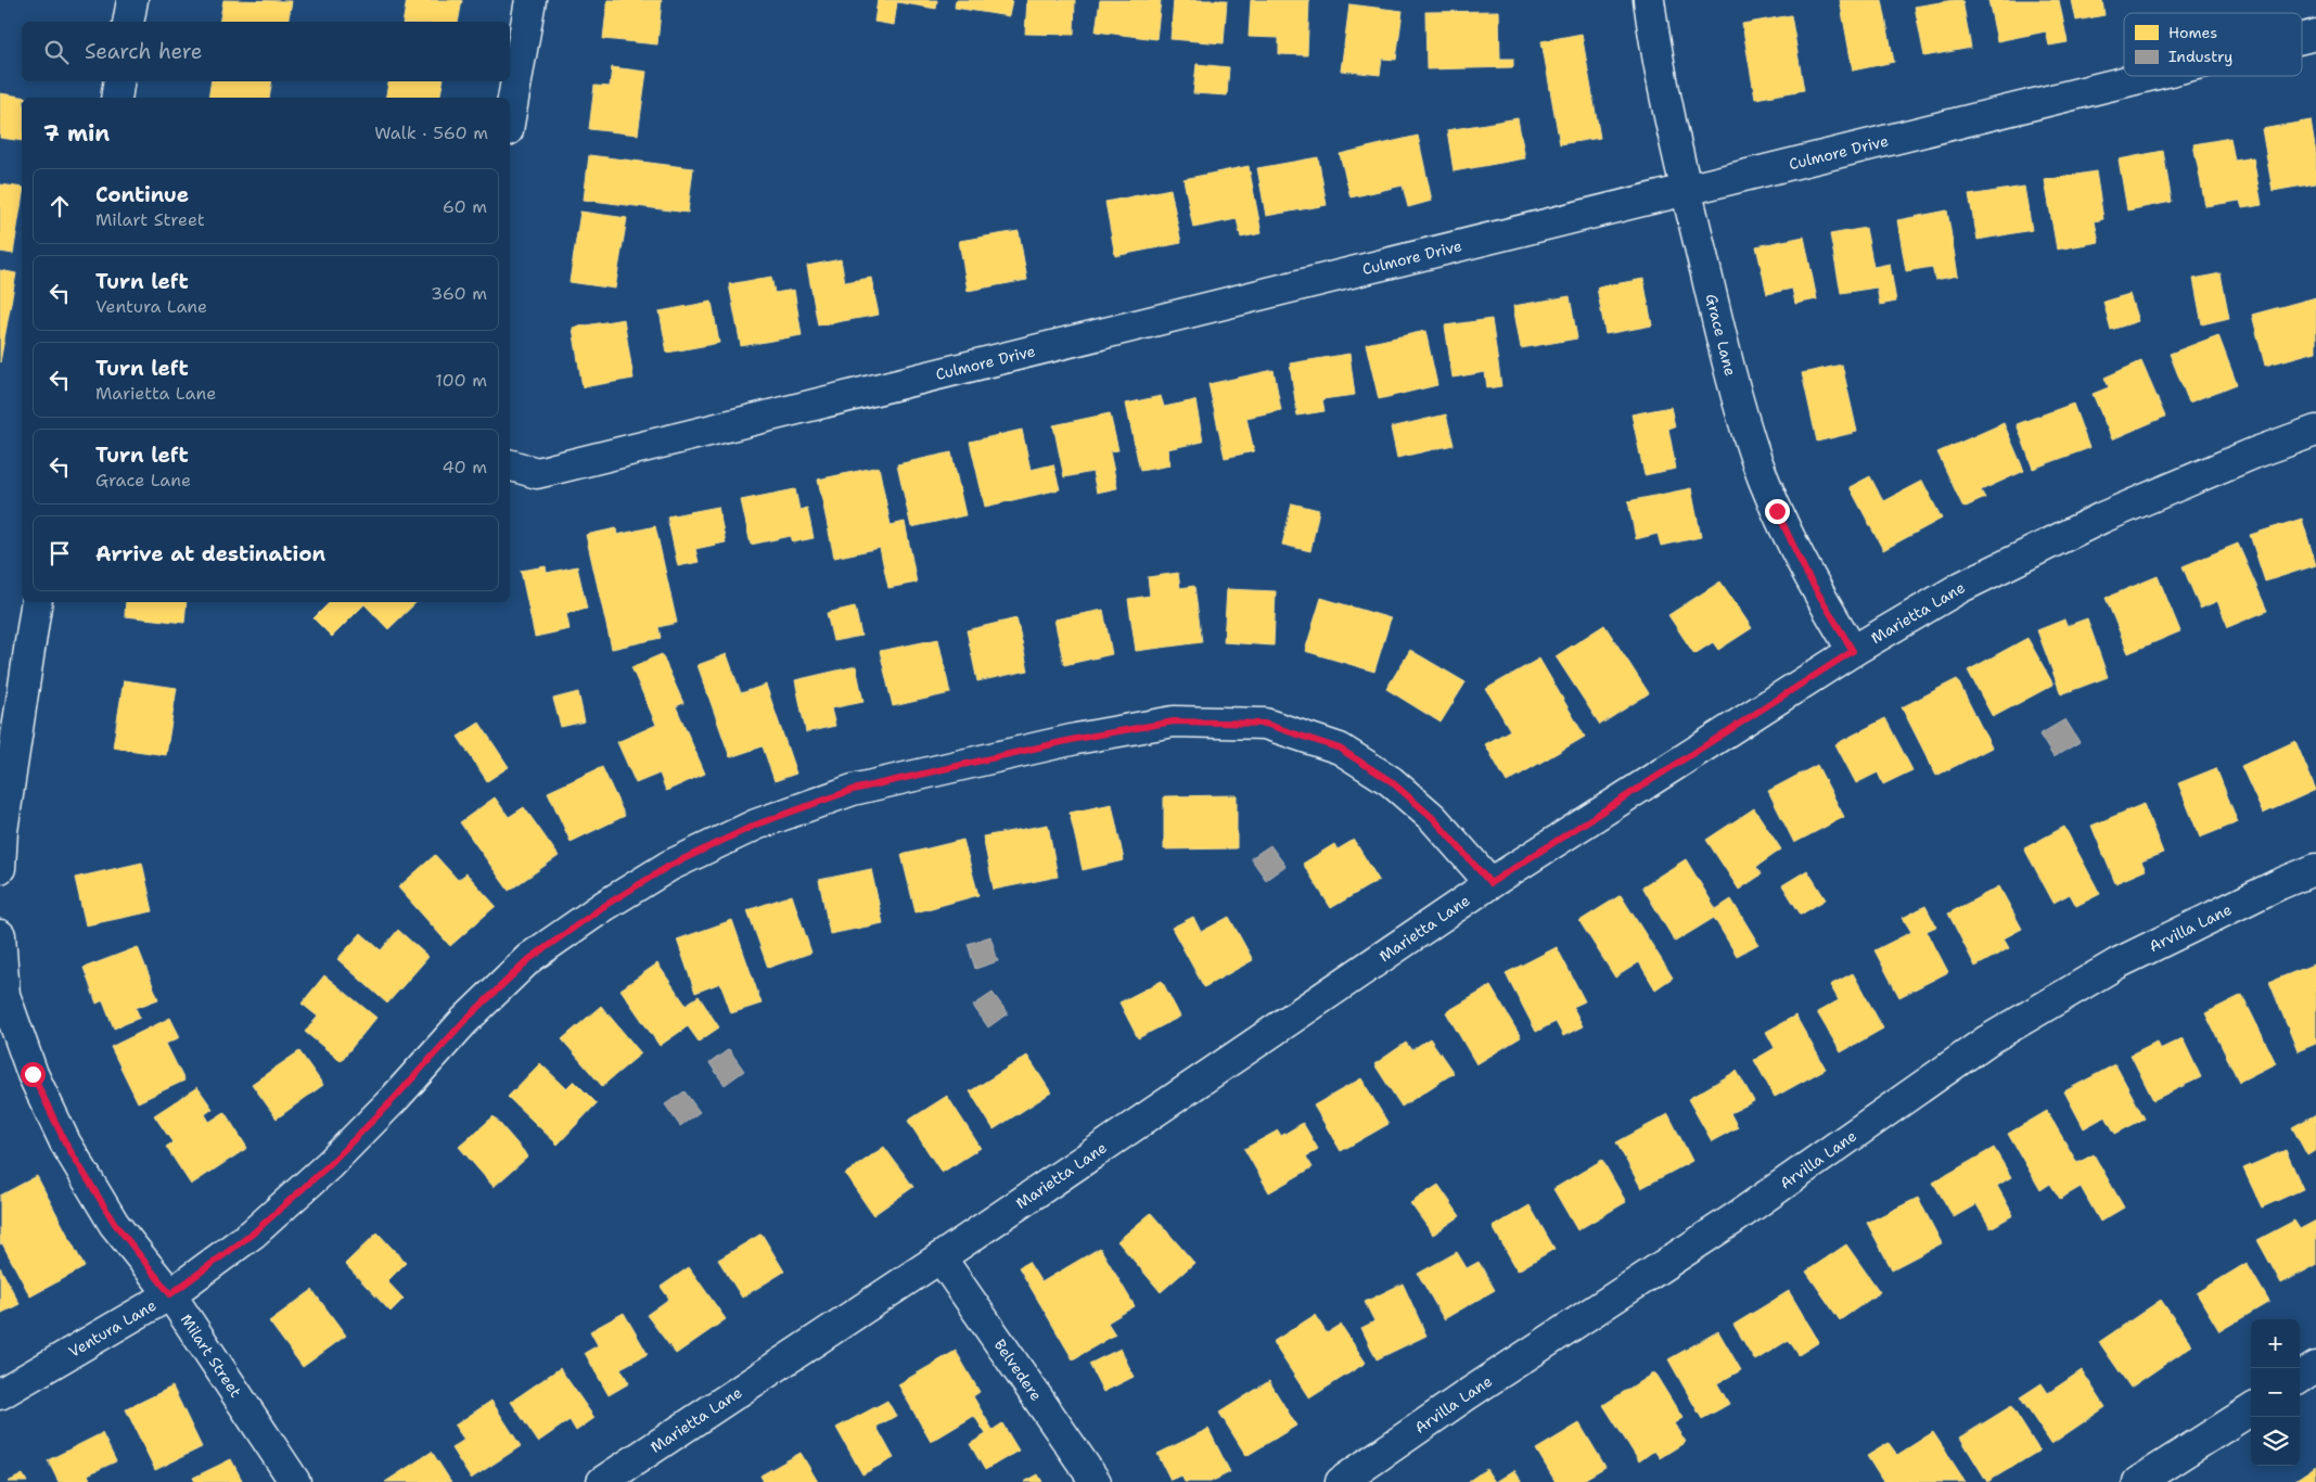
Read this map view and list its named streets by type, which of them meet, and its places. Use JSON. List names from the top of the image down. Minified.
{"streets":{"street":["Culmore Drive","Grace Lane","Marietta Lane","Arvilla Lane","Ventura Lane","Milart Street","Belvedere"]},"crossings":[["Culmore Drive","Grace Lane"],["Grace Lane","Marietta Lane"],["Marietta Lane","Ventura Lane"],["Marietta Lane","Belvedere"],["Ventura Lane","Milart Street"]],"legend":["Homes","Industry"],"page":{"search":"Search here","heading":["7 min","Walk · 560 m"],"list":[["Continue","Milart Street","60 m"],["Turn left","Ventura Lane","360 m"],["Turn left","Marietta Lane","100 m"],["Turn left","Grace Lane","40 m"],"Arrive at destination"],"map_buttons":["+","−"]}}
